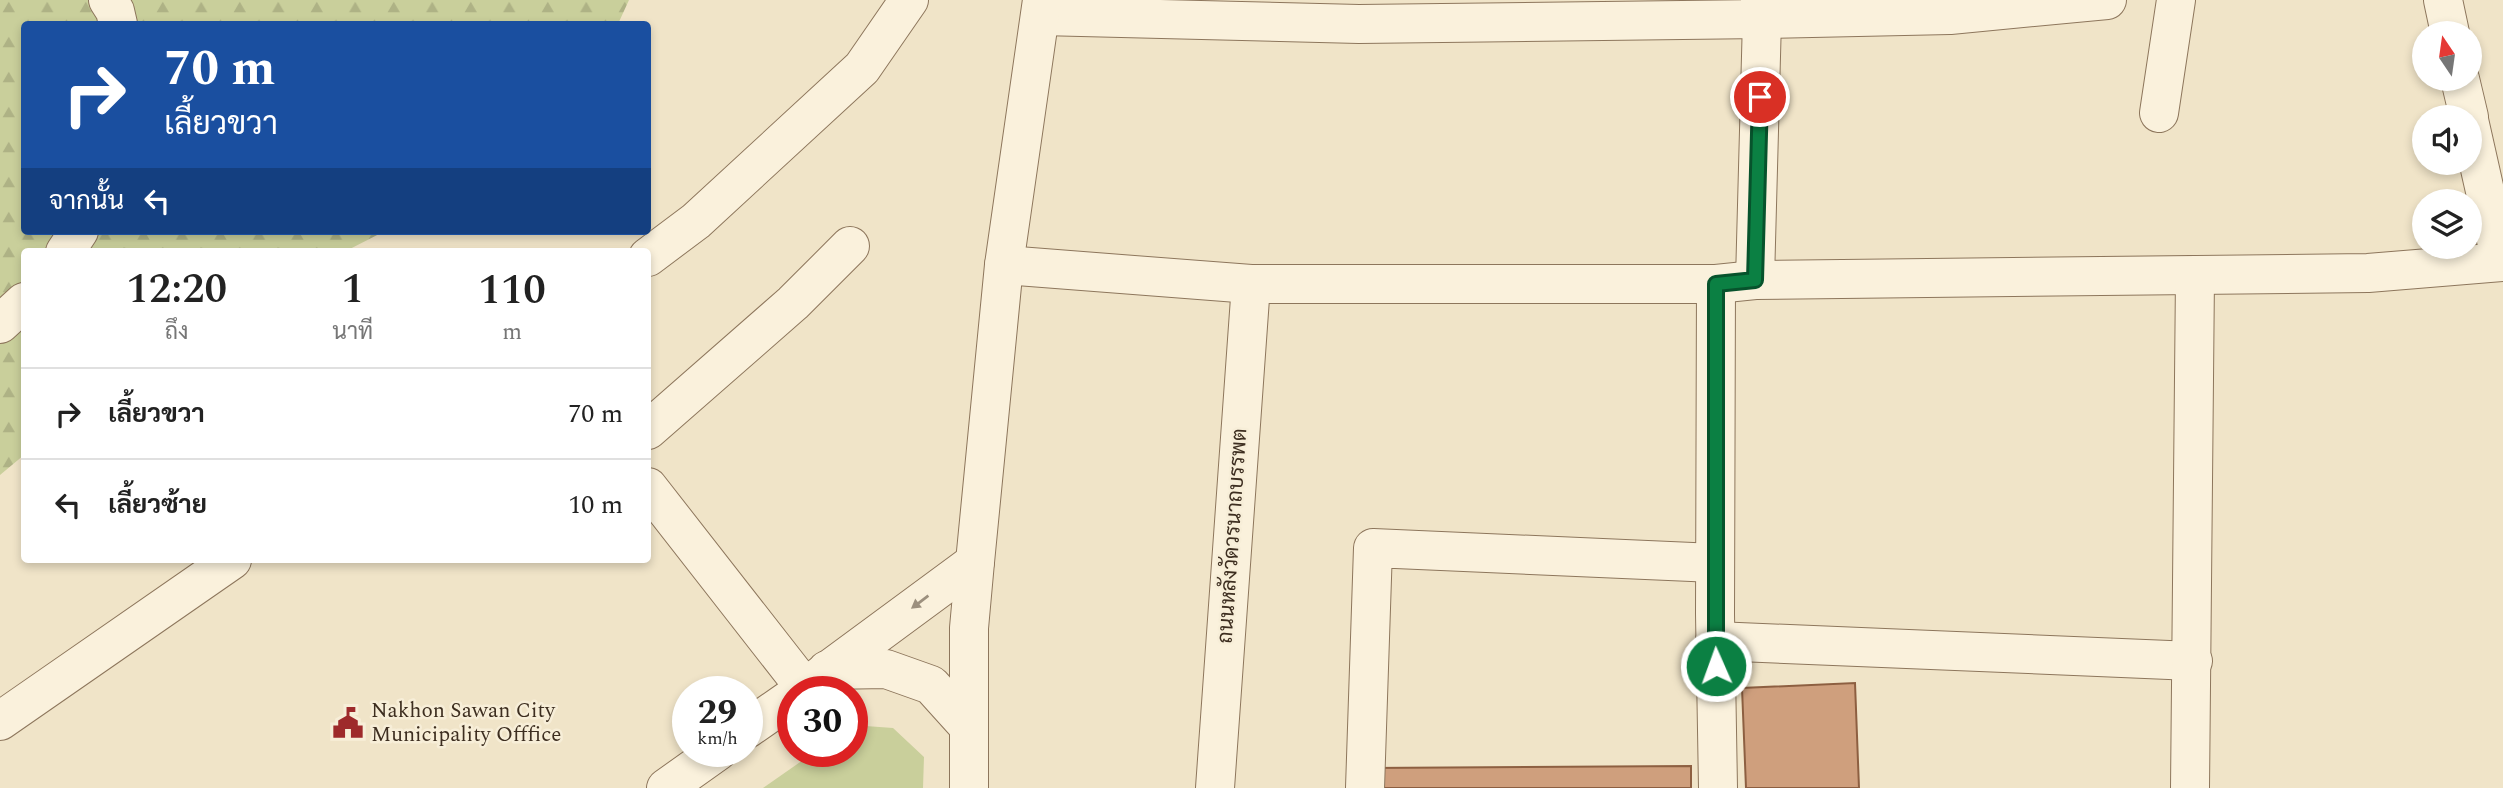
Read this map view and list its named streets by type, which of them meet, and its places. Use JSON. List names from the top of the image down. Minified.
{"streets":{"street":["ถนนหลังวัดวรนาถบรรพต"]},"places":{"public building":["Nakhon Sawan City Municipality Offfice"]},"north":"top","page":{"turn":["70 m","เลี้ยวขวา"],"then":"จากนั้น","eta":["12:20","ถึง","1","นาที","110","m"],"list":[{"name":"เลี้ยวขวา","value":"70 m"},{"name":"เลี้ยวซ้าย","value":"10 m"}],"speed":"29 km/h","limit":"30"}}
